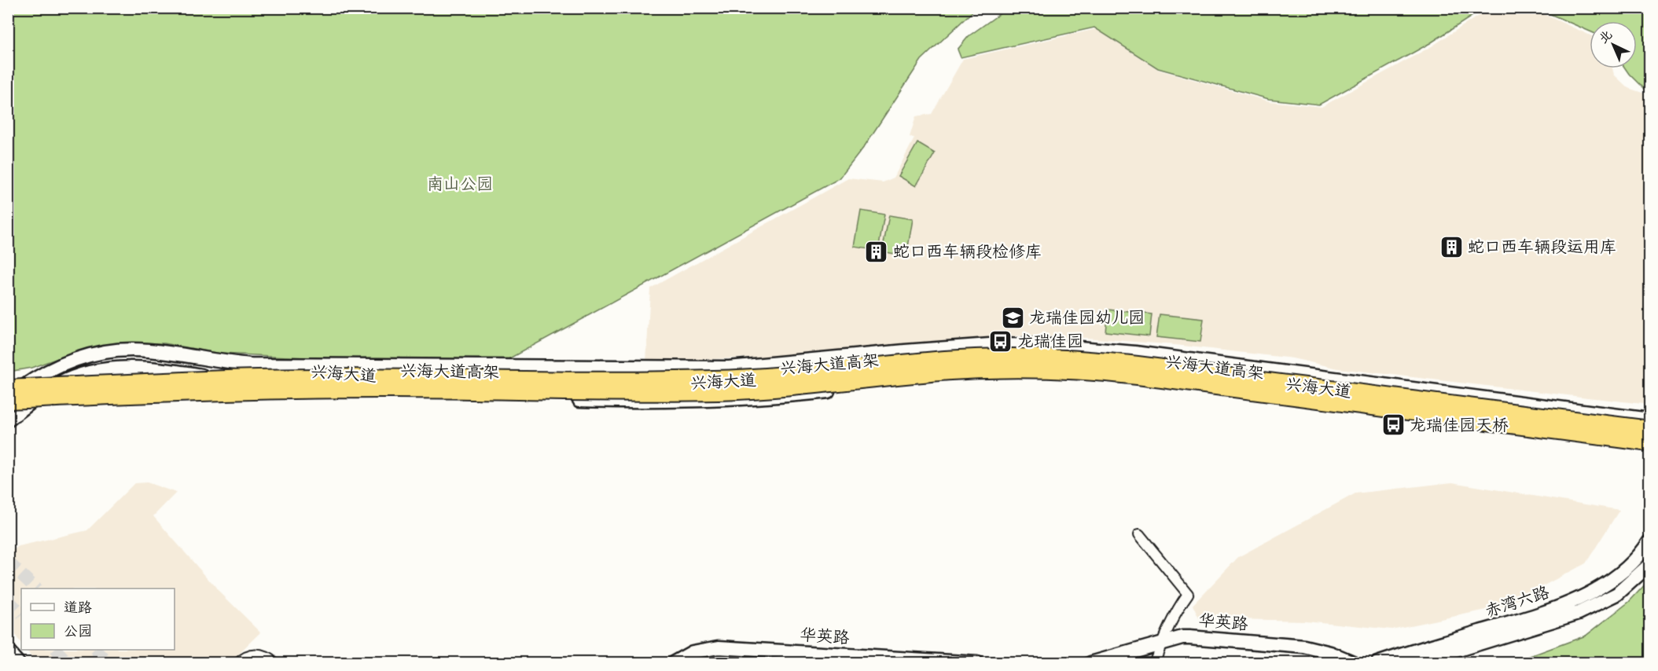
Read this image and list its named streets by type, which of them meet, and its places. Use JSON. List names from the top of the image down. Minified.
{"streets":{"main road":["兴海大道高架"],"street":["兴海大道","赤湾六路","华英路"]},"crossings":[["兴海大道高架","兴海大道"]],"parks":["南山公园"],"places":{"building":["蛇口西车辆段运用库","蛇口西车辆段检修库"],"school or university":["龙瑞佳园幼儿园"],"bus stop":["龙瑞佳园","龙瑞佳园天桥"]},"legend":["道路","公园"],"north":"top left"}
